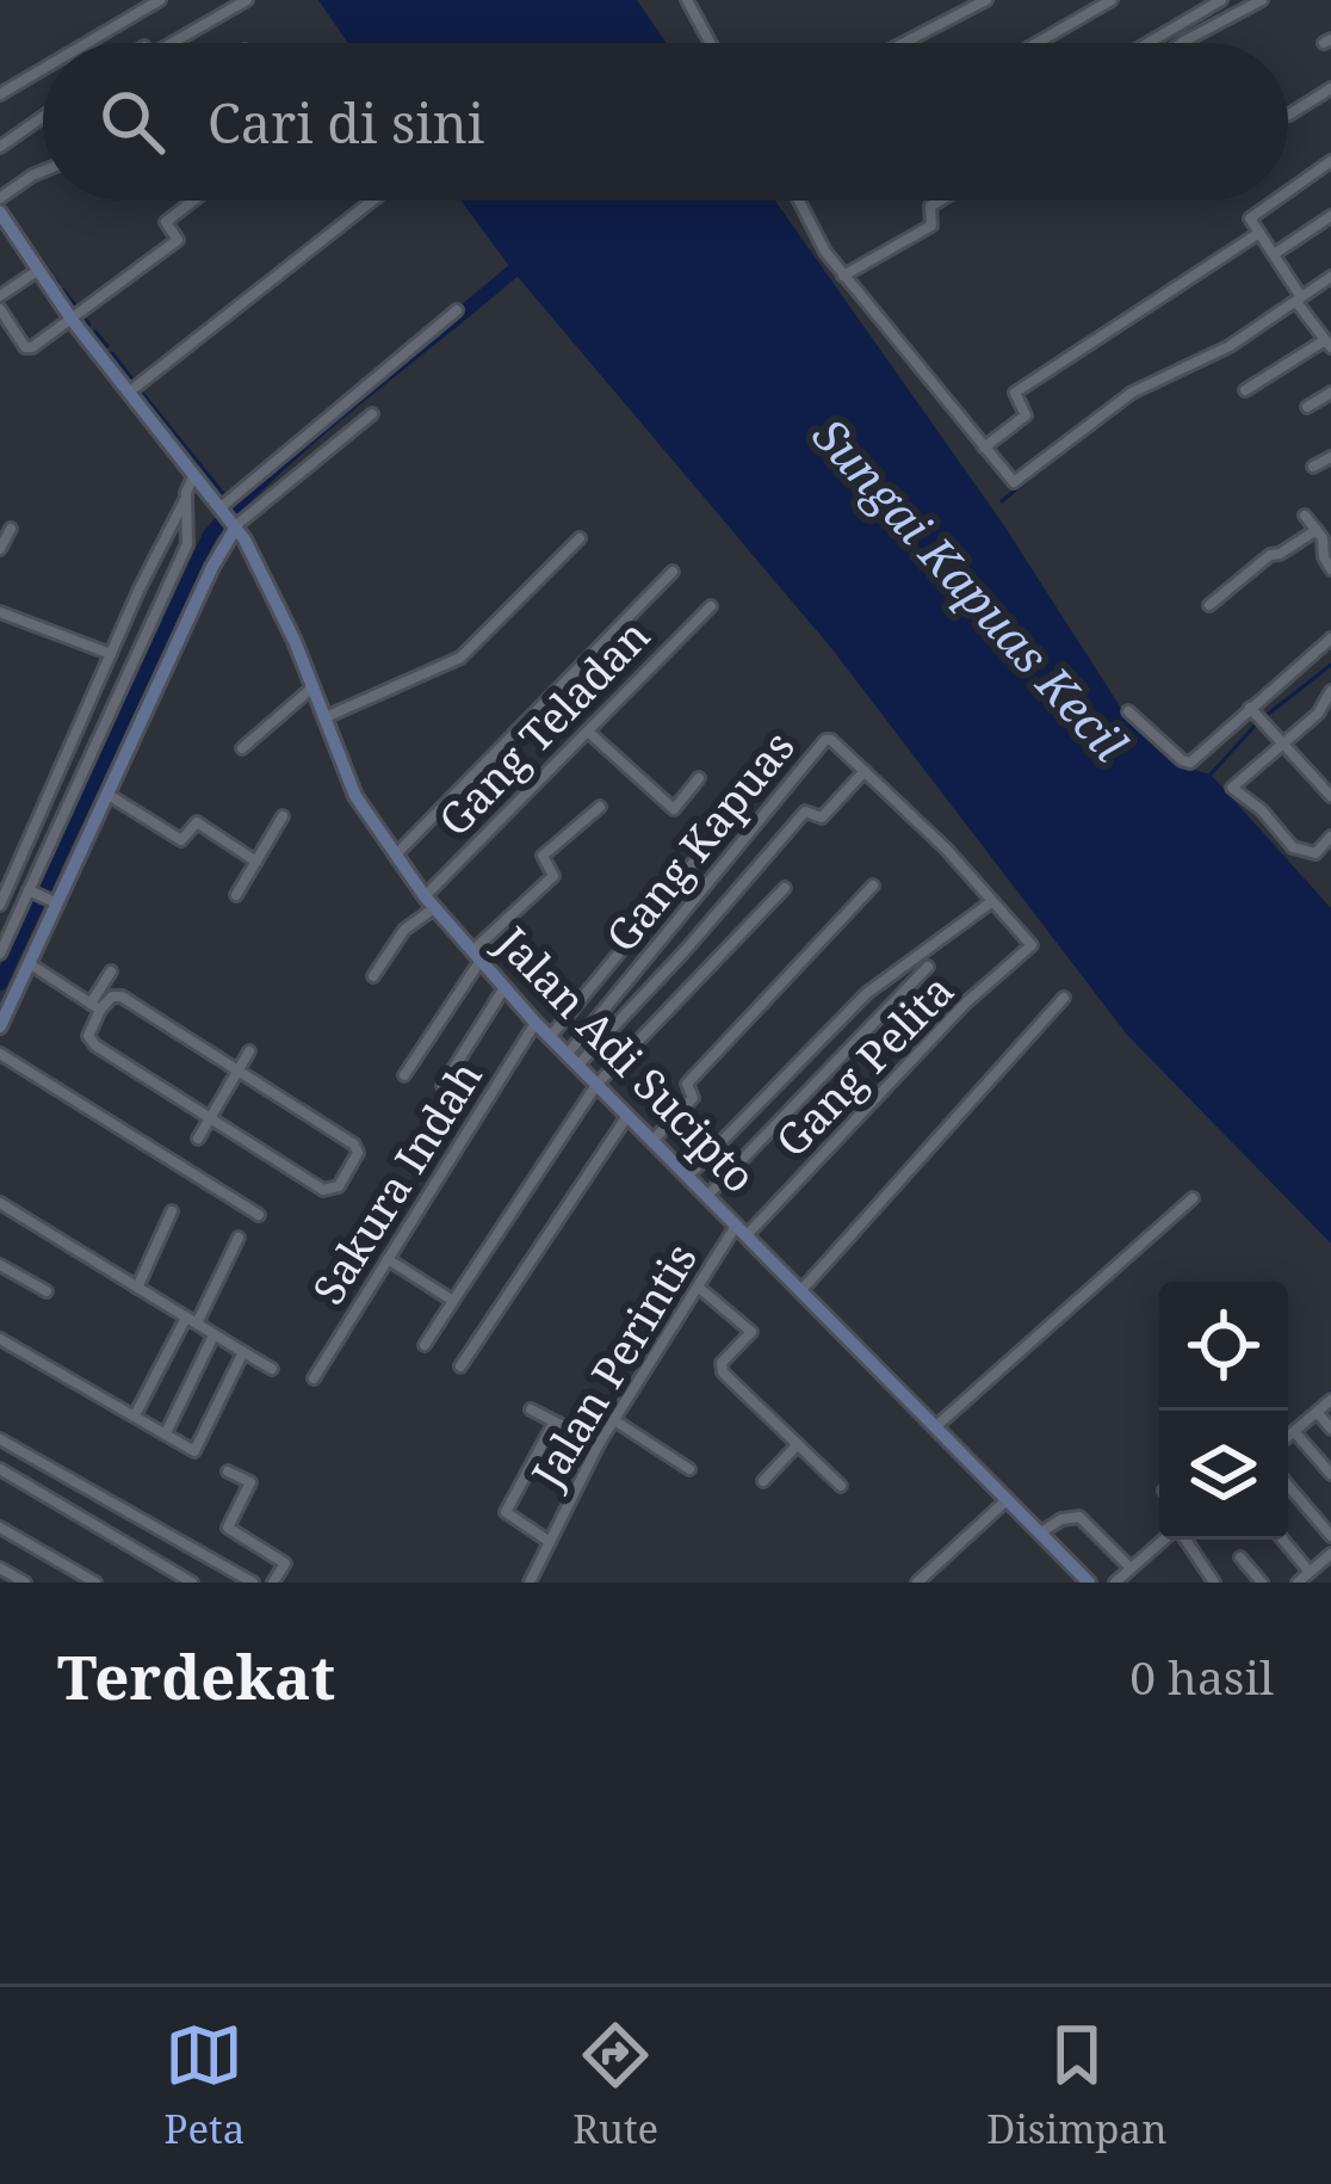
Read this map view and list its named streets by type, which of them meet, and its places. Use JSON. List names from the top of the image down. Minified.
{"streets":{"main road":["Jalan Adi Sucipto"],"street":["Gang Teladan","Gang Kapuas","Gang Pelita","Sakura Indah","Jalan Perintis"]},"crossings":[["Gang Teladan","Jalan Adi Sucipto"],["Gang Kapuas","Jalan Adi Sucipto"],["Jalan Adi Sucipto","Gang Pelita"],["Jalan Adi Sucipto","Sakura Indah"],["Jalan Adi Sucipto","Jalan Perintis"],["Gang Pelita","Jalan Perintis"]],"water":["Sungai Kapuas Kecil"],"page":{"search":"Cari di sini","heading":["Terdekat","0 hasil"],"nav":["Peta","Rute","Disimpan"]}}
